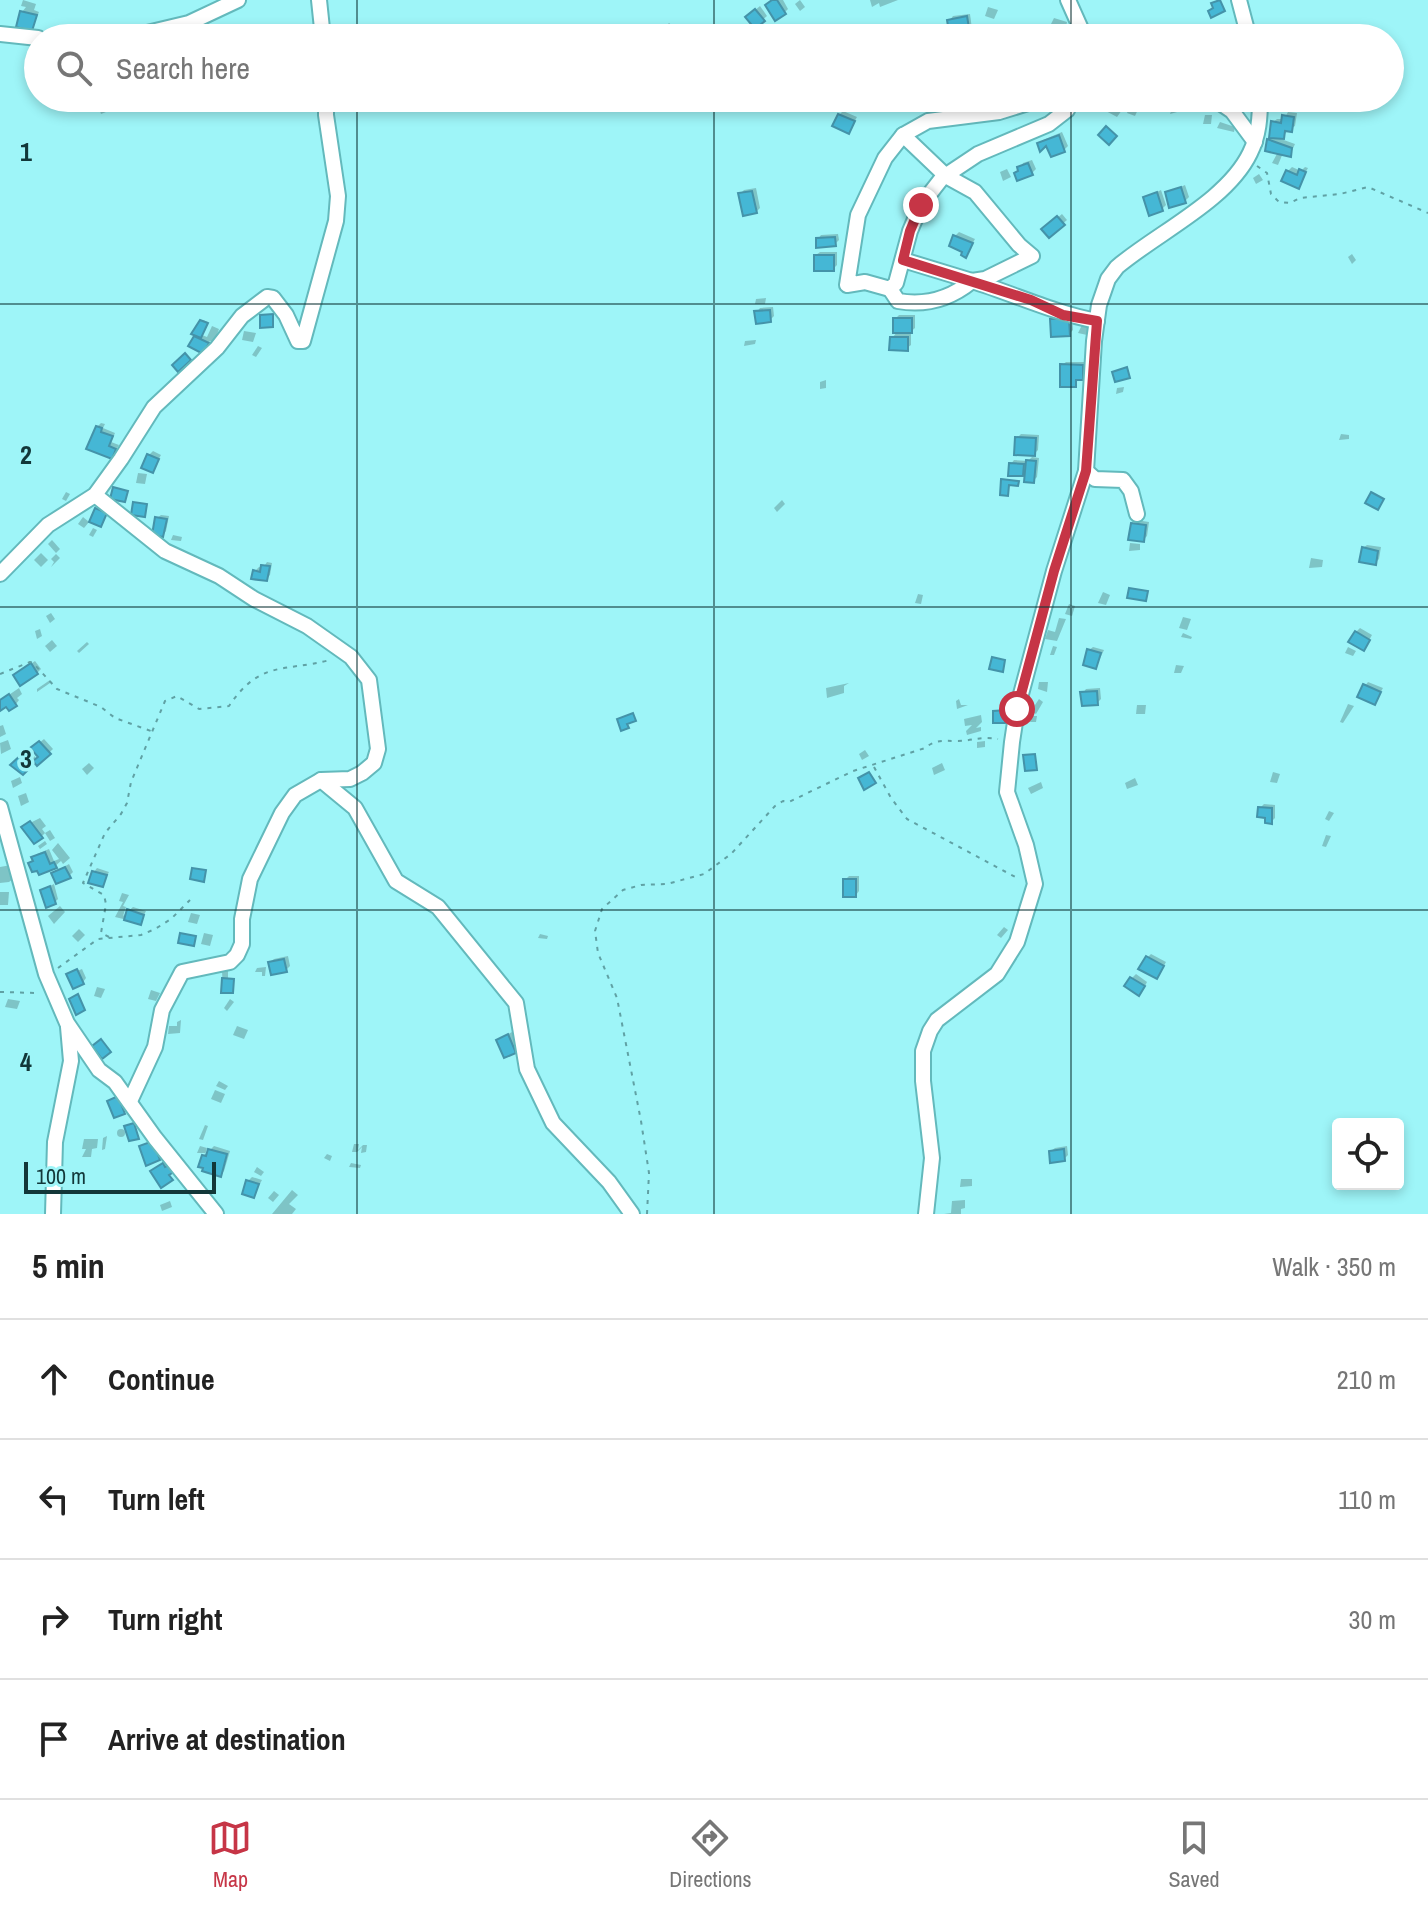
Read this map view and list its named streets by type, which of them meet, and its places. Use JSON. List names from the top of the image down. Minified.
{"scale_bar":"100 m","page":{"search":"Search here","scale":"100 m","heading":["5 min","Walk · 350 m"],"list":[["Continue","210 m"],["Turn left","110 m"],["Turn right","30 m"],"Arrive at destination"],"nav":["Map","Directions","Saved"]},"grid":{"rows":["1","2","3","4"]}}
